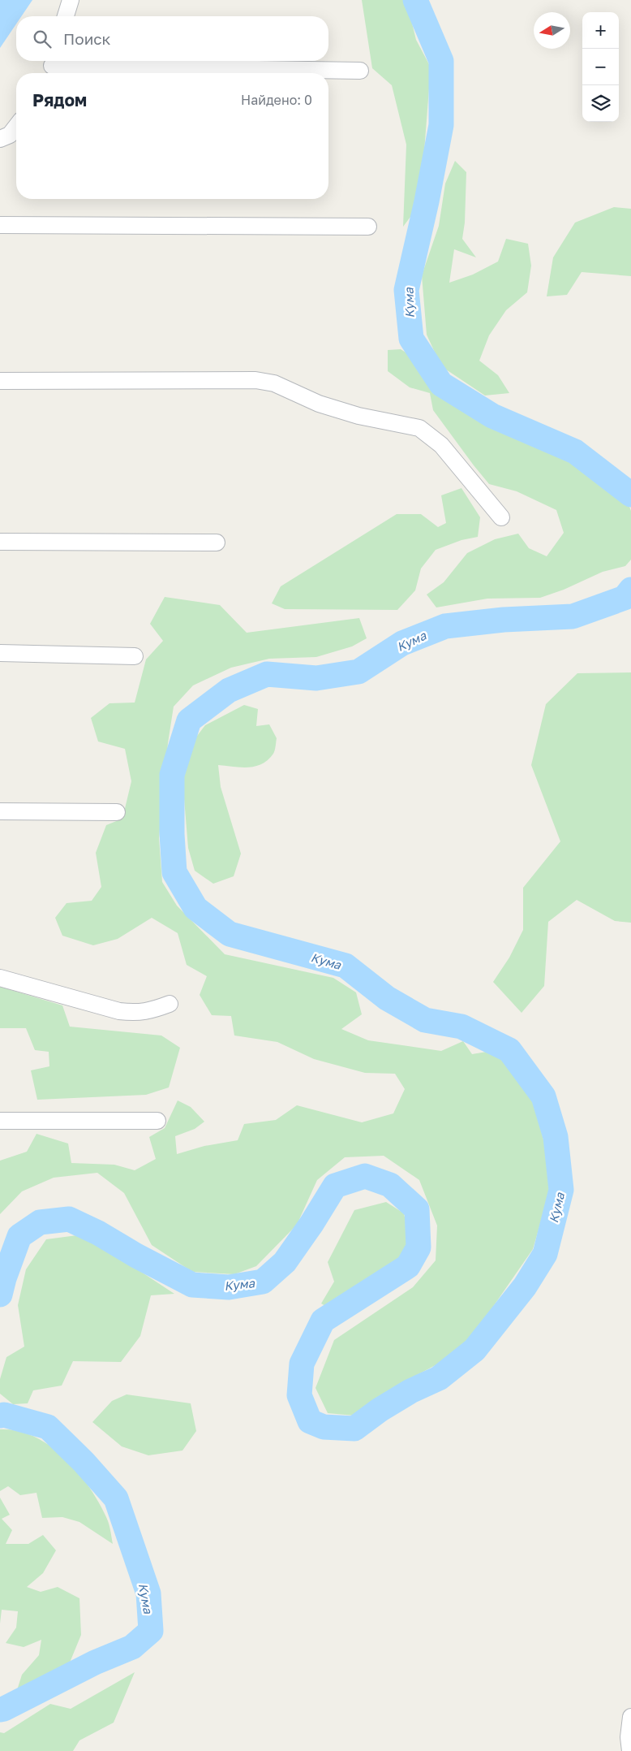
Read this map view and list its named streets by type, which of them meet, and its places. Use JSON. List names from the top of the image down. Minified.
{"water":["Кума"],"north":"left","page":{"map_buttons":["+","−"],"search":"Поиск","heading":["Рядом","Найдено: 0"]}}
